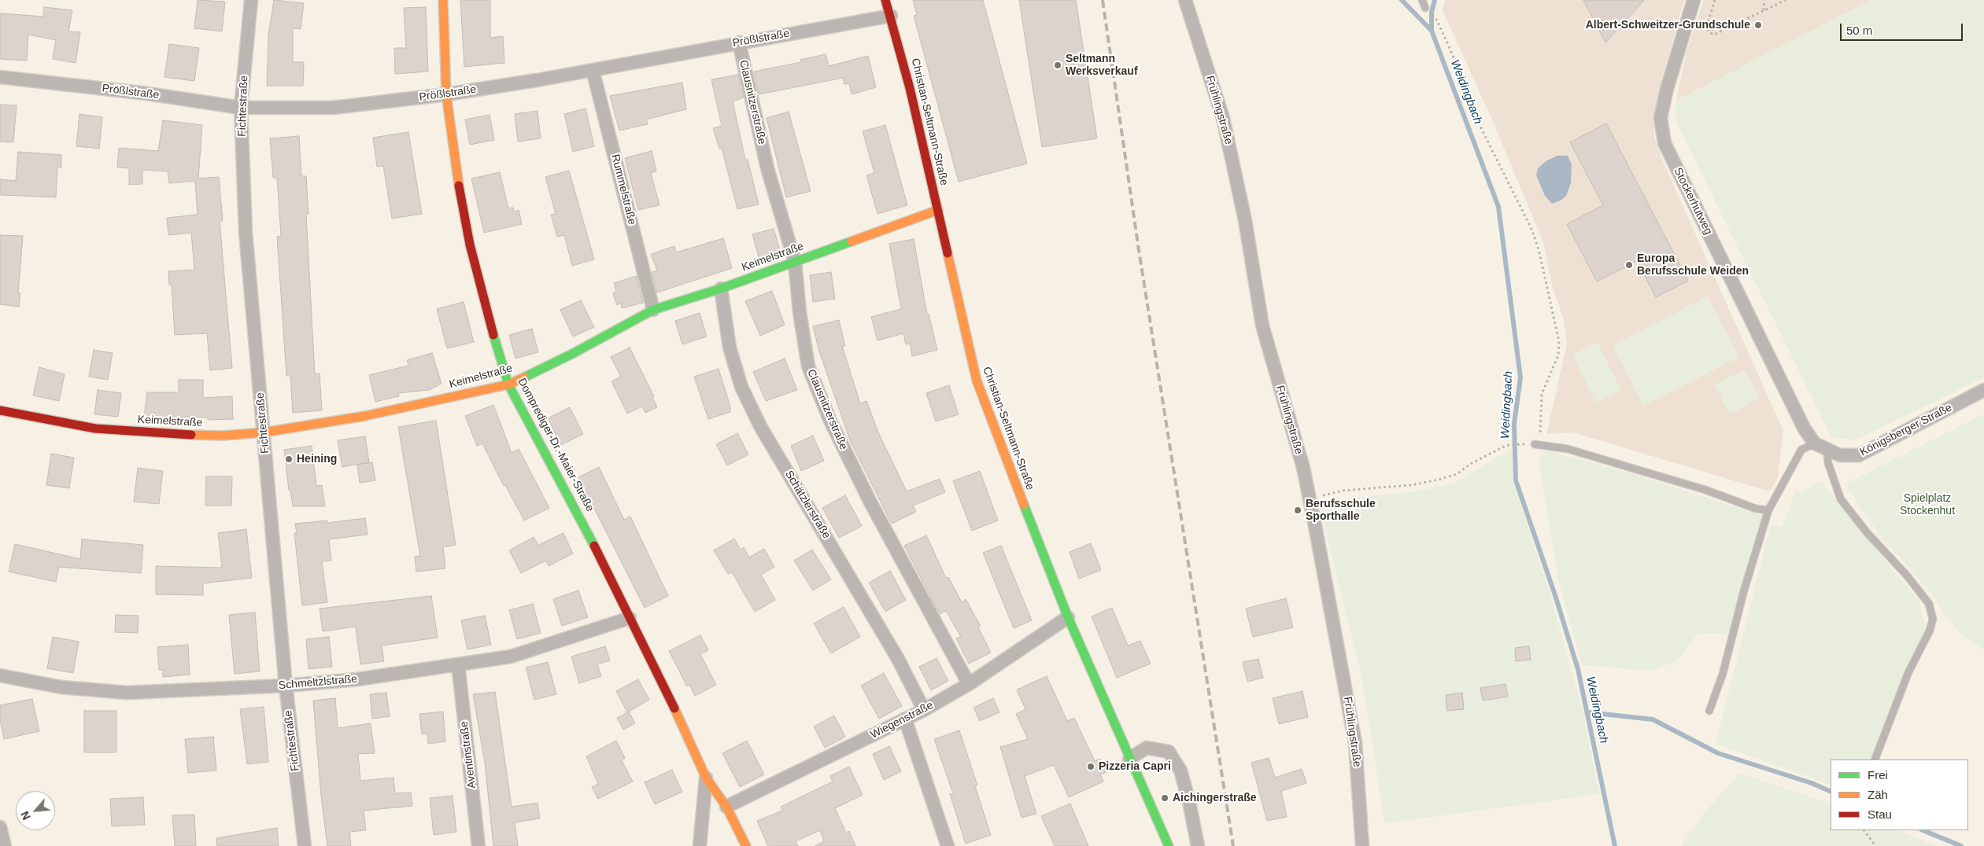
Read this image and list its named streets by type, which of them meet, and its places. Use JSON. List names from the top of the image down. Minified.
{"streets":{"street":["Prößlstraße","Clausnitzerstraße","Fichtestraße","Frühlingstraße","Christian-Seltmann-Straße","Rummelstraße","Stockerhutweg","Keimelstraße","Königsberger Straße","Domprediger-Dr.-Maier-Straße","Schätzlerstraße","Schmeltzlstraße","Wiegenstraße","Aventinstraße"]},"crossings":[["Prößlstraße","Clausnitzerstraße"],["Prößlstraße","Fichtestraße"],["Prößlstraße","Christian-Seltmann-Straße"],["Prößlstraße","Rummelstraße"],["Prößlstraße","Domprediger-Dr.-Maier-Straße"],["Clausnitzerstraße","Keimelstraße"],["Clausnitzerstraße","Wiegenstraße"],["Fichtestraße","Keimelstraße"],["Fichtestraße","Schmeltzlstraße"],["Christian-Seltmann-Straße","Keimelstraße"],["Christian-Seltmann-Straße","Wiegenstraße"],["Rummelstraße","Keimelstraße"],["Stockerhutweg","Königsberger Straße"],["Keimelstraße","Domprediger-Dr.-Maier-Straße"],["Keimelstraße","Schätzlerstraße"],["Domprediger-Dr.-Maier-Straße","Schmeltzlstraße"],["Domprediger-Dr.-Maier-Straße","Wiegenstraße"],["Schätzlerstraße","Wiegenstraße"],["Schmeltzlstraße","Aventinstraße"]],"water":["Weidingbach"],"parks":["Spielplatz Stockenhut"],"places":["Albert-Schweitzer-Grundschule","Seltmann Werksverkauf","Europa Berufsschule Weiden","Heining","Berufsschule Sporthalle","Pizzeria Capri","Aichingerstraße"],"legend":["Frei","Zäh","Stau"],"scale_bar":"50 m","north":"bottom left"}
